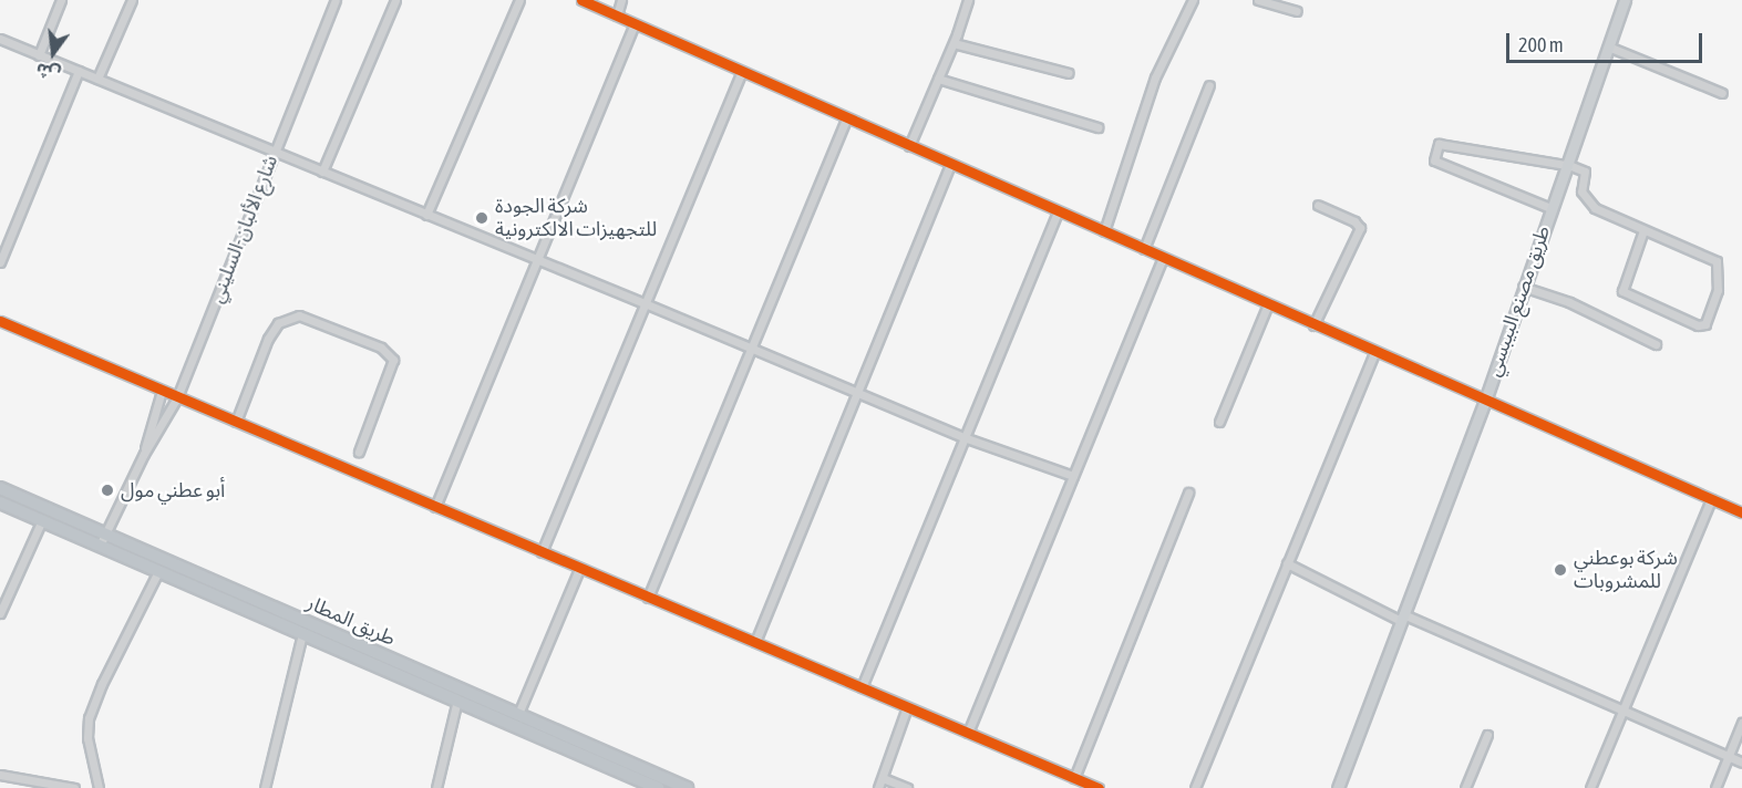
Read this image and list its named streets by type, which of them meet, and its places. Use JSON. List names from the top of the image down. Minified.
{"streets":{"highway":["طريق المطار"],"main road":["طريق مصنع البيبسي"],"street":["شارع الألبان-السليني"]},"crossings":[["شارع الألبان-السليني","طريق المطار"]],"places":["شركة الجودة للتجهيزات الالكترونية","أبو عطني مول","شركة بوعطني للمشروبات"],"scale_bar":"200 m","north":"bottom"}
